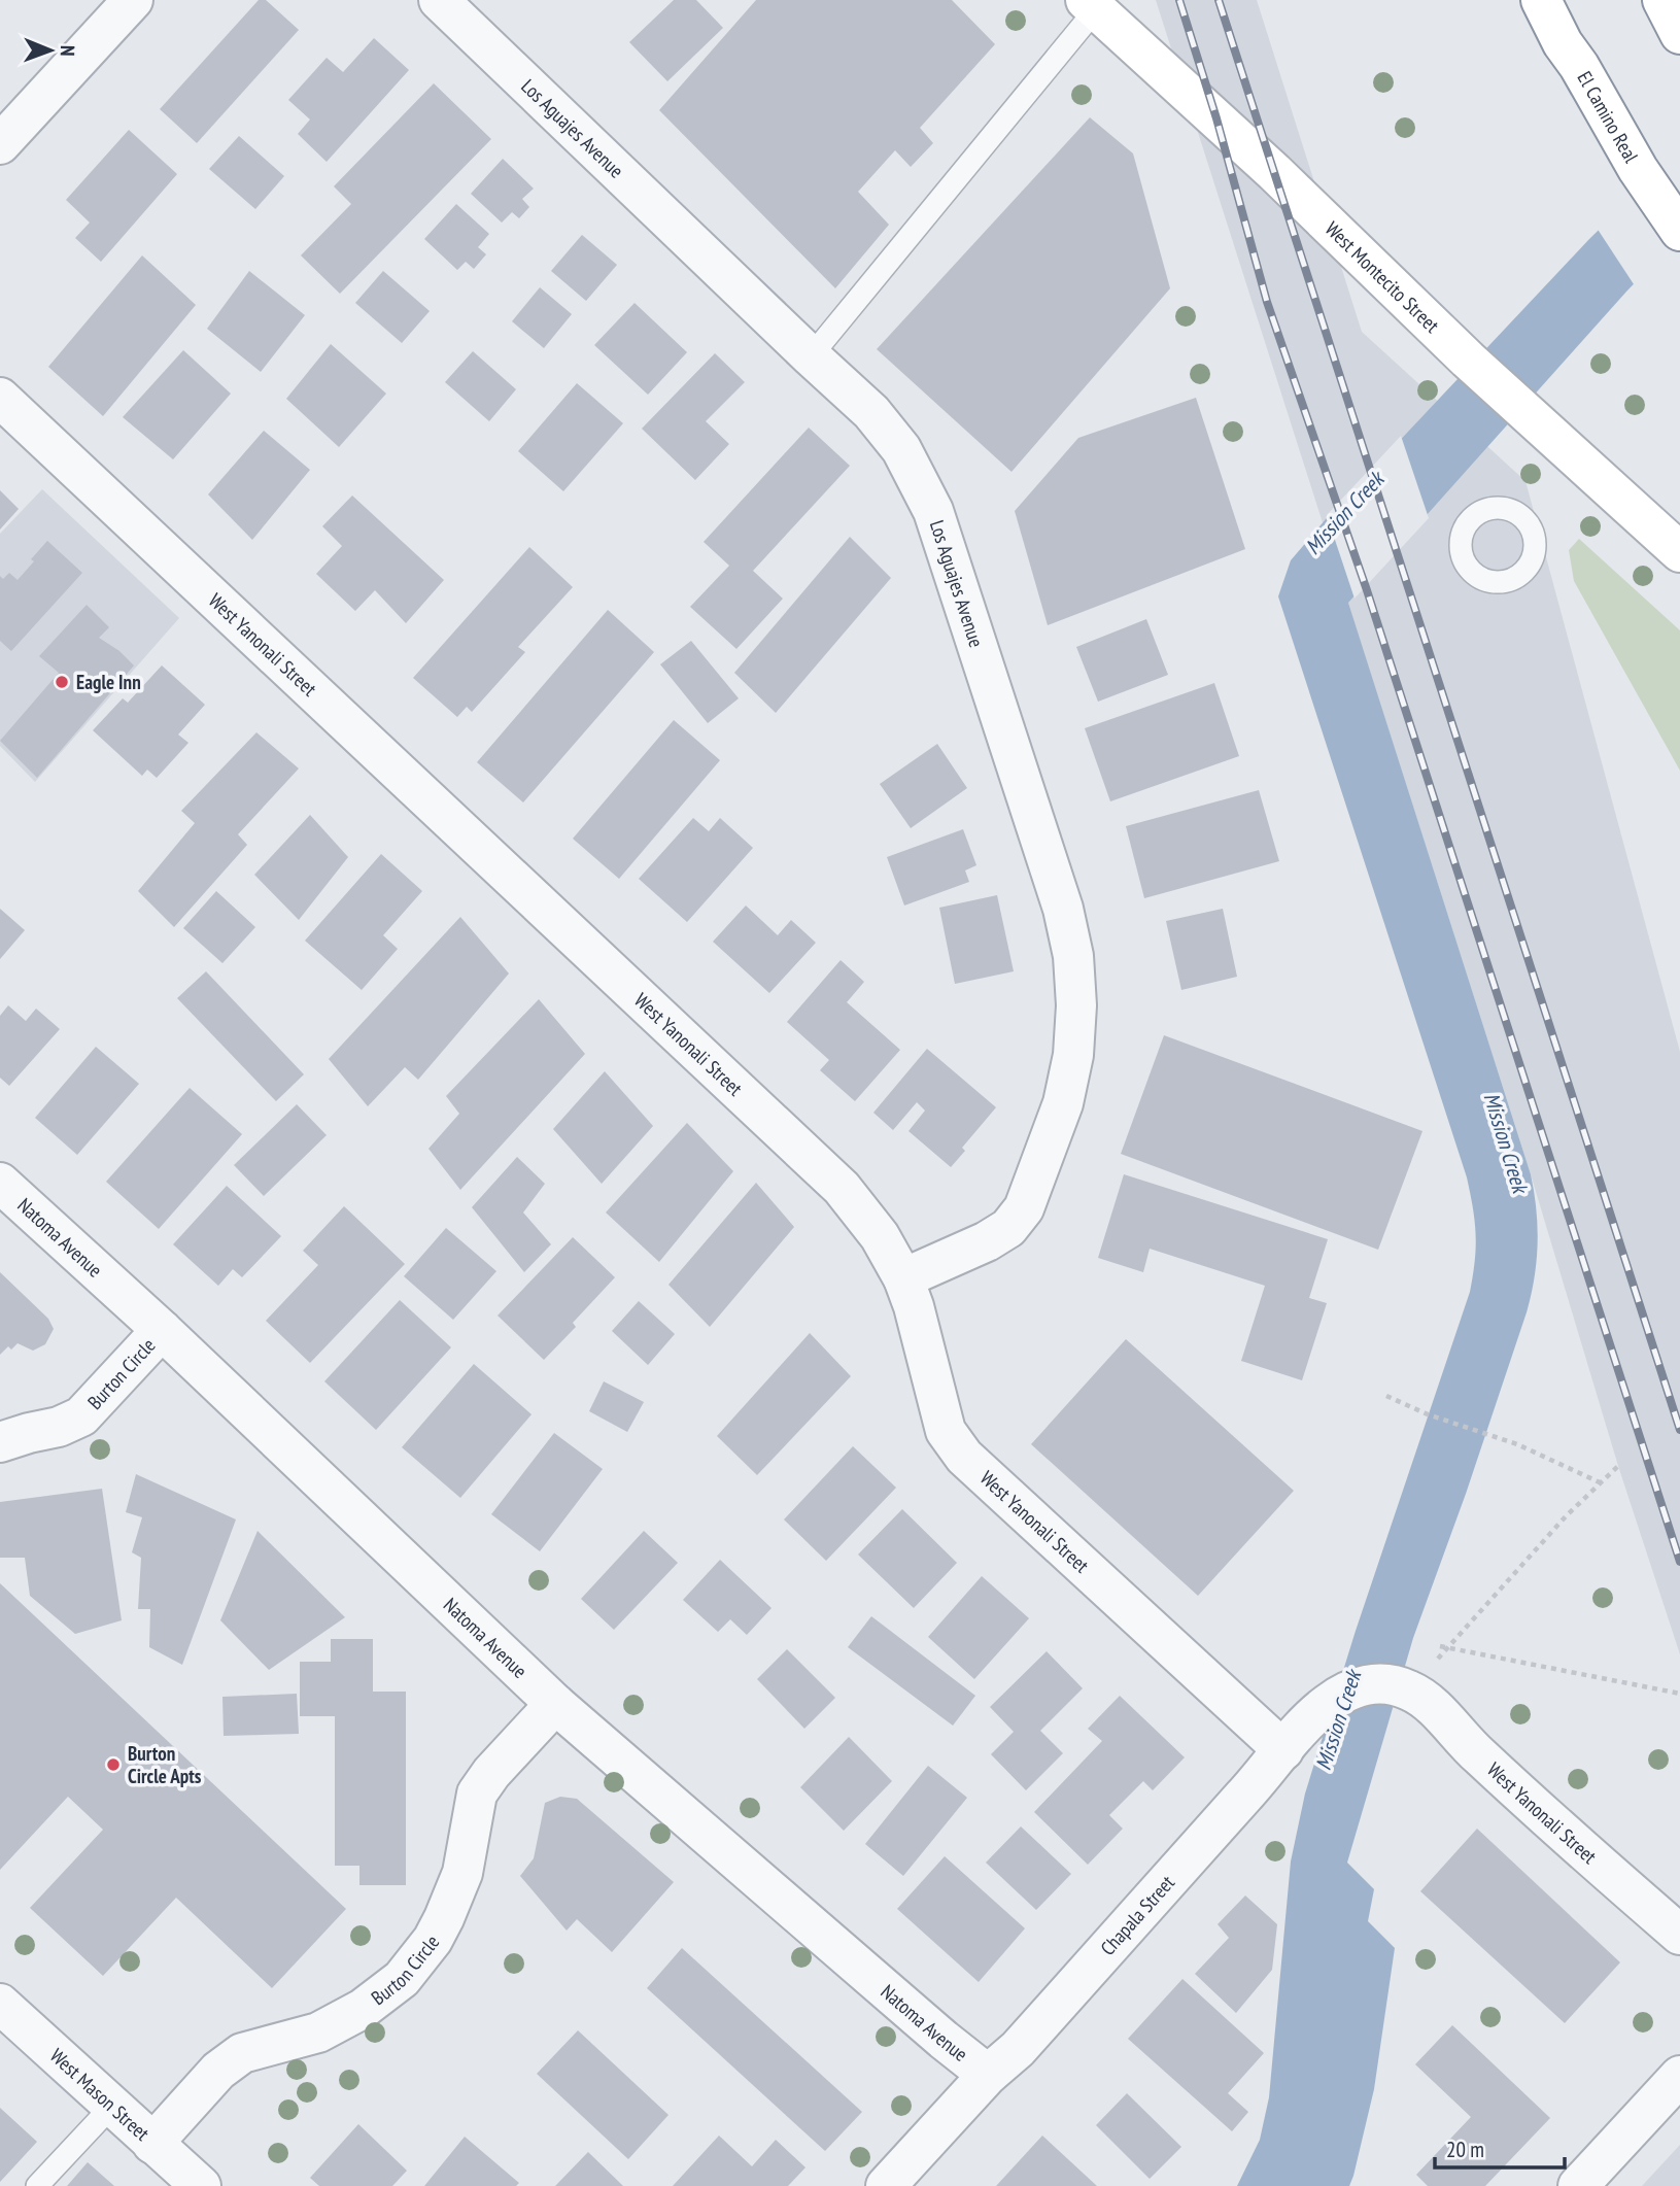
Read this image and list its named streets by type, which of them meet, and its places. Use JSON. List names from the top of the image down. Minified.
{"streets":{"main road":["El Camino Real","West Montecito Street"],"street":["Los Aguajes Avenue","West Yanonali Street","Natoma Avenue","Burton Circle","Chapala Street","West Mason Street"]},"crossings":[["Los Aguajes Avenue","West Yanonali Street"],["West Yanonali Street","Chapala Street"],["Natoma Avenue","Burton Circle"],["Natoma Avenue","Chapala Street"],["Burton Circle","West Mason Street"]],"water":["Mission Creek"],"places":["Eagle Inn","Burton Circle Apts"],"scale_bar":"20 m","north":"right"}
